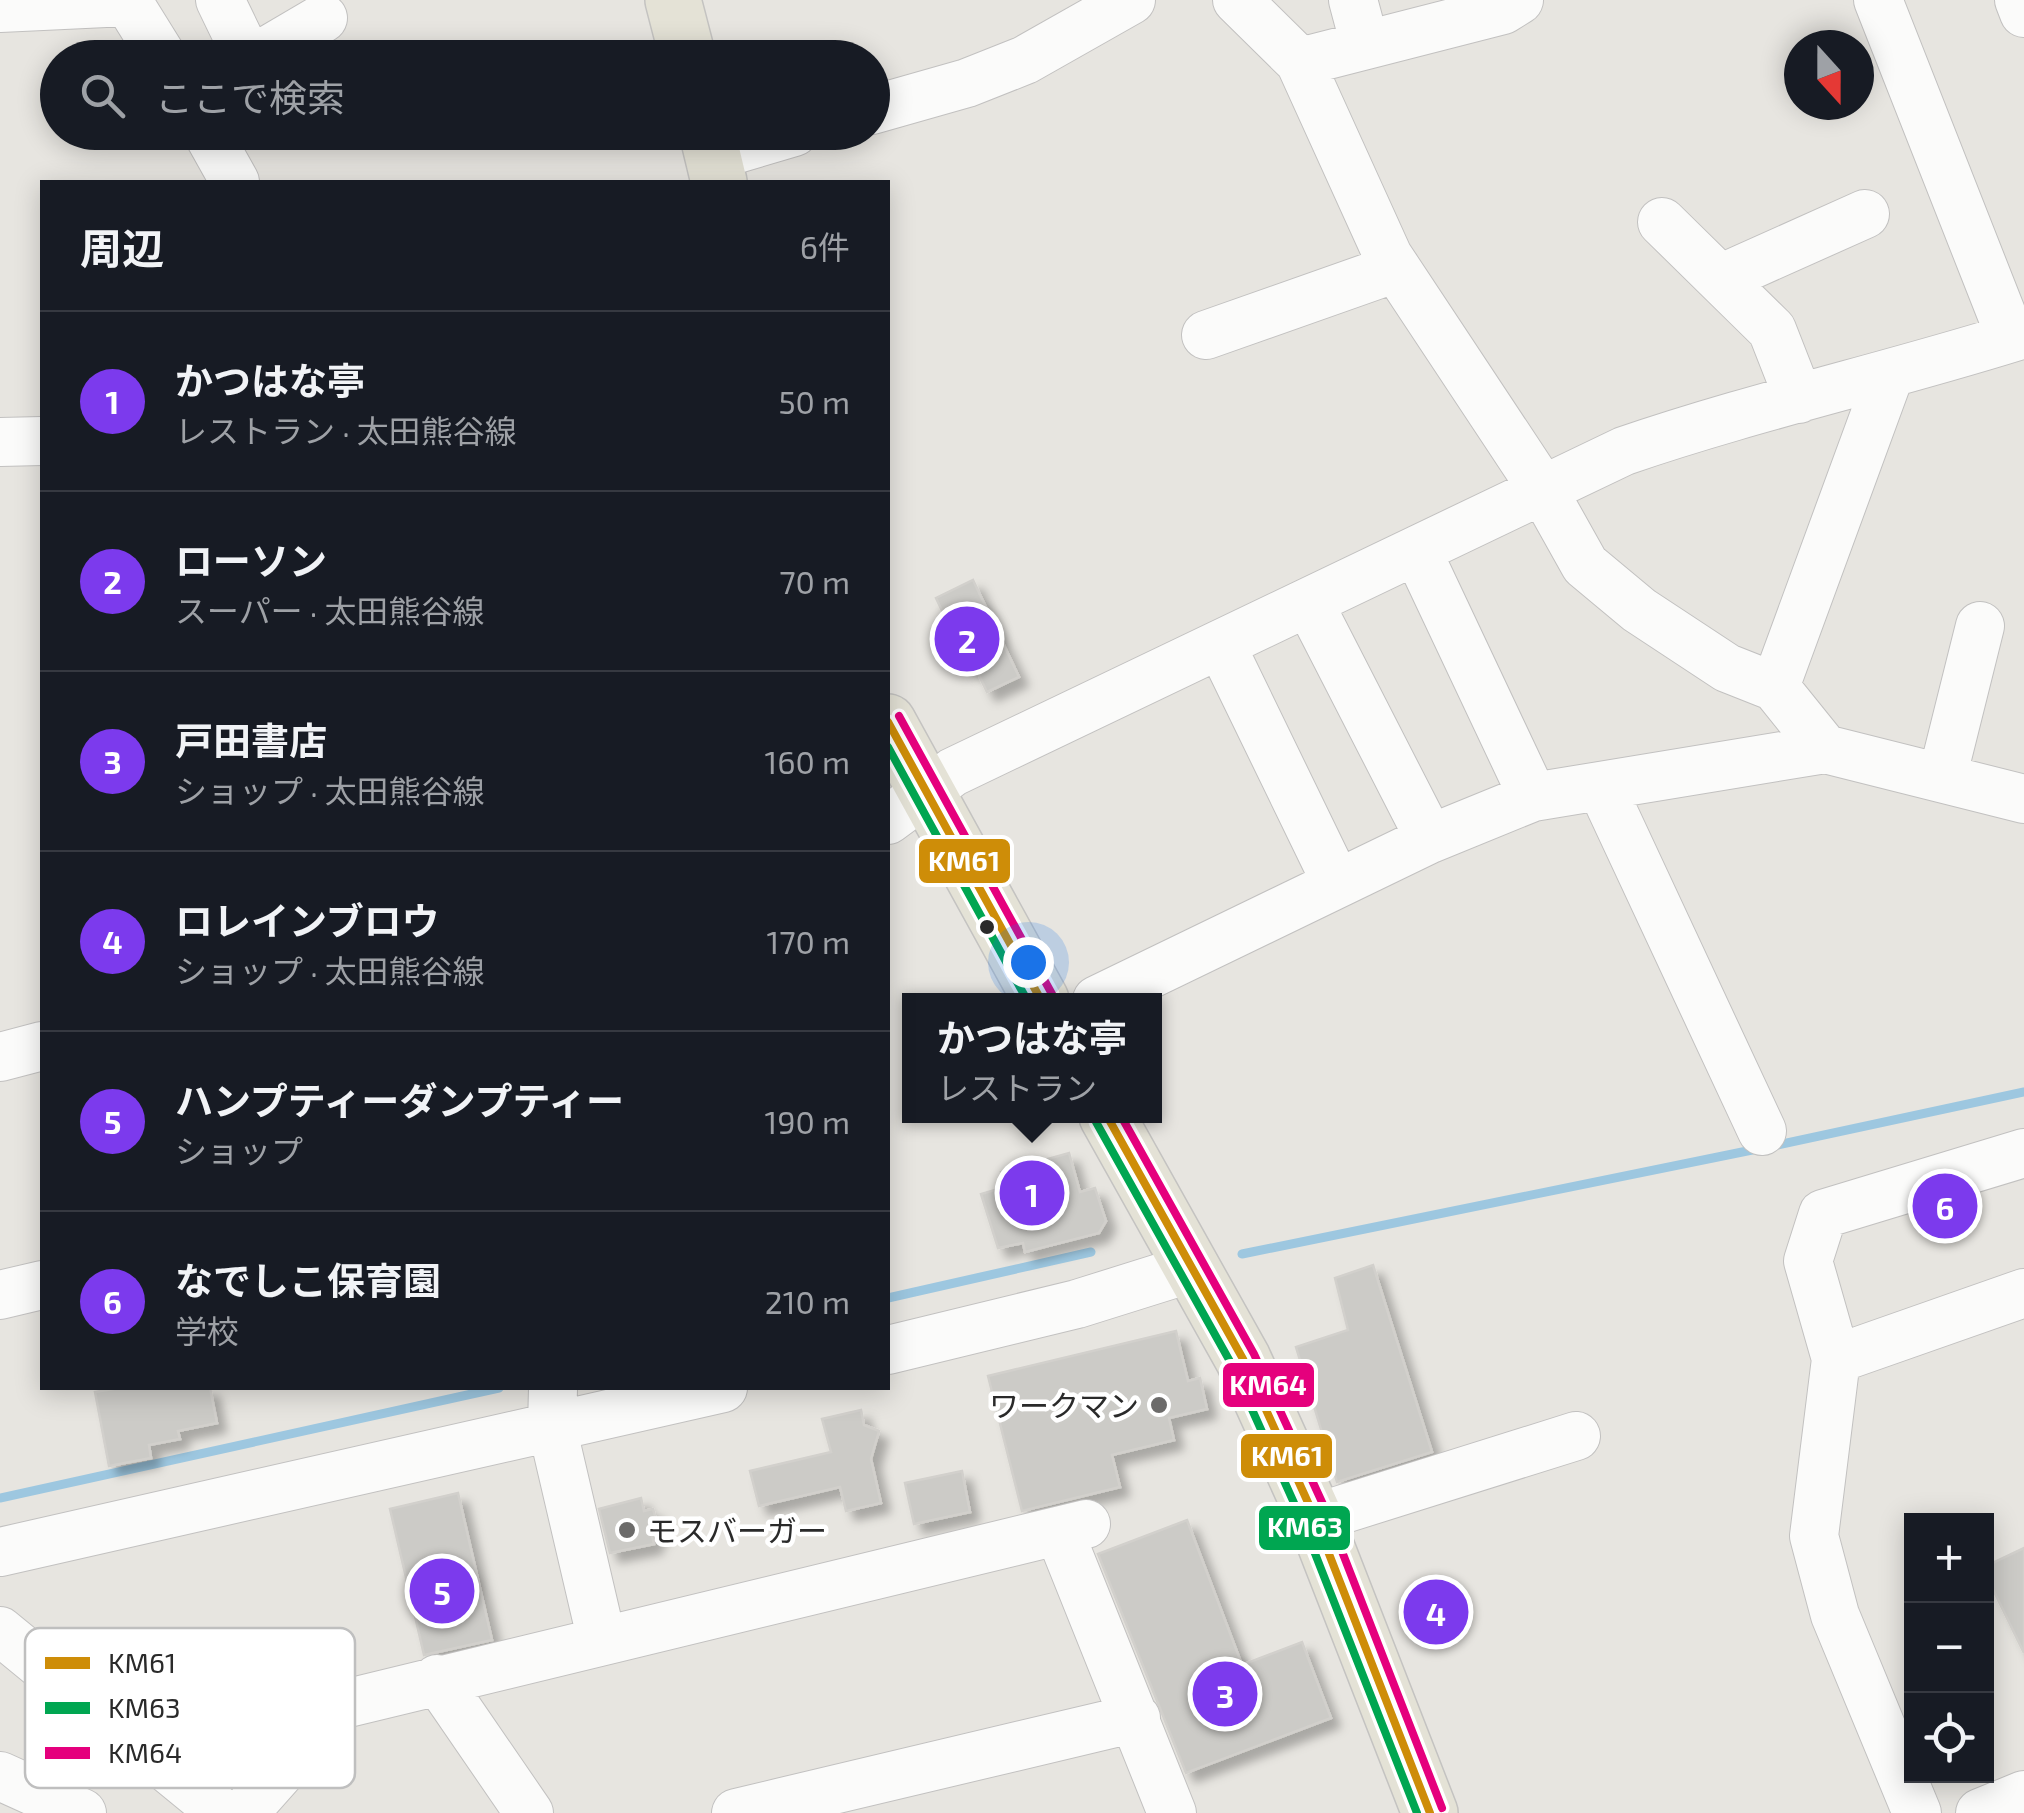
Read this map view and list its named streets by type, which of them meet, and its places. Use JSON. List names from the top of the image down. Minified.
{"places":["ワークマン","モスバーガー"],"lines":["transit line KM64","transit line KM61","transit line KM63"],"legend":["KM61","KM63","KM64"],"north":"bottom","page":{"search":"ここで検索","heading":["周辺","6件"],"list":[{"mark":"1","name":"かつはな亭","note":"レストラン · 太田熊谷線","value":"50 m"},{"mark":"2","name":"ローソン","note":"スーパー · 太田熊谷線","value":"70 m"},{"mark":"3","name":"戸田書店","note":"ショップ · 太田熊谷線","value":"160 m"},{"mark":"4","name":"ロレインブロウ","note":"ショップ · 太田熊谷線","value":"170 m"},{"mark":"5","name":"ハンプティーダンプティー","note":"ショップ","value":"190 m"},{"mark":"6","name":"なでしこ保育園","note":"学校","value":"210 m"}],"pins":["2","1","6","5","4","3"],"popup":["かつはな亭","レストラン"],"map_buttons":["+","−"]}}
